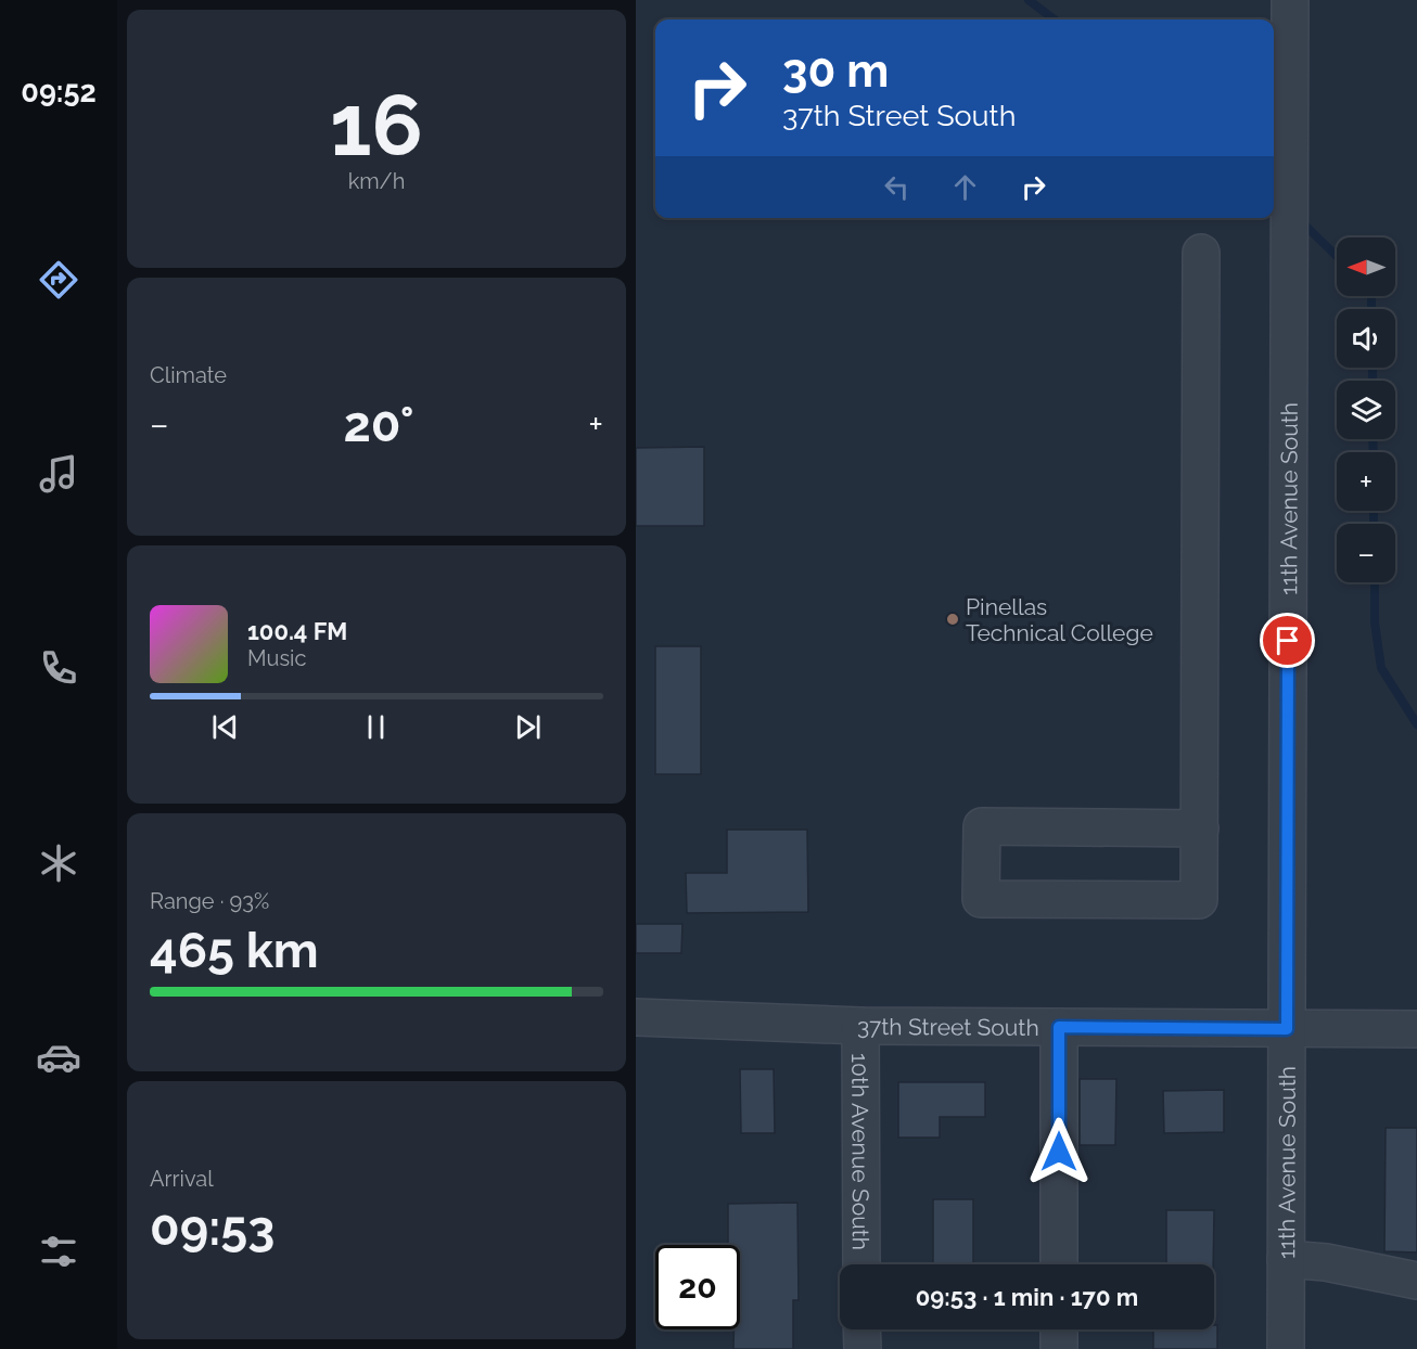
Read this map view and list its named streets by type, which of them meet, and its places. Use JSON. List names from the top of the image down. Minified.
{"streets":{"street":["11th Avenue South","37th Street South","10th Avenue South"]},"crossings":[["11th Avenue South","37th Street South"],["37th Street South","10th Avenue South"]],"places":["Pinellas Technical College"],"north":"left","page":{"tabs":"09:52","tile":[["16","km/h"],"Climate",["Range · 93%","465 km"],["Arrival","09:53"]],"turn":["30 m","37th Street South"],"map_buttons":["+","−"],"heat":["−","20°","+"],"song":["100.4 FM","Music"],"limit":"20","trip":"09:53 · 1 min · 170 m"}}
